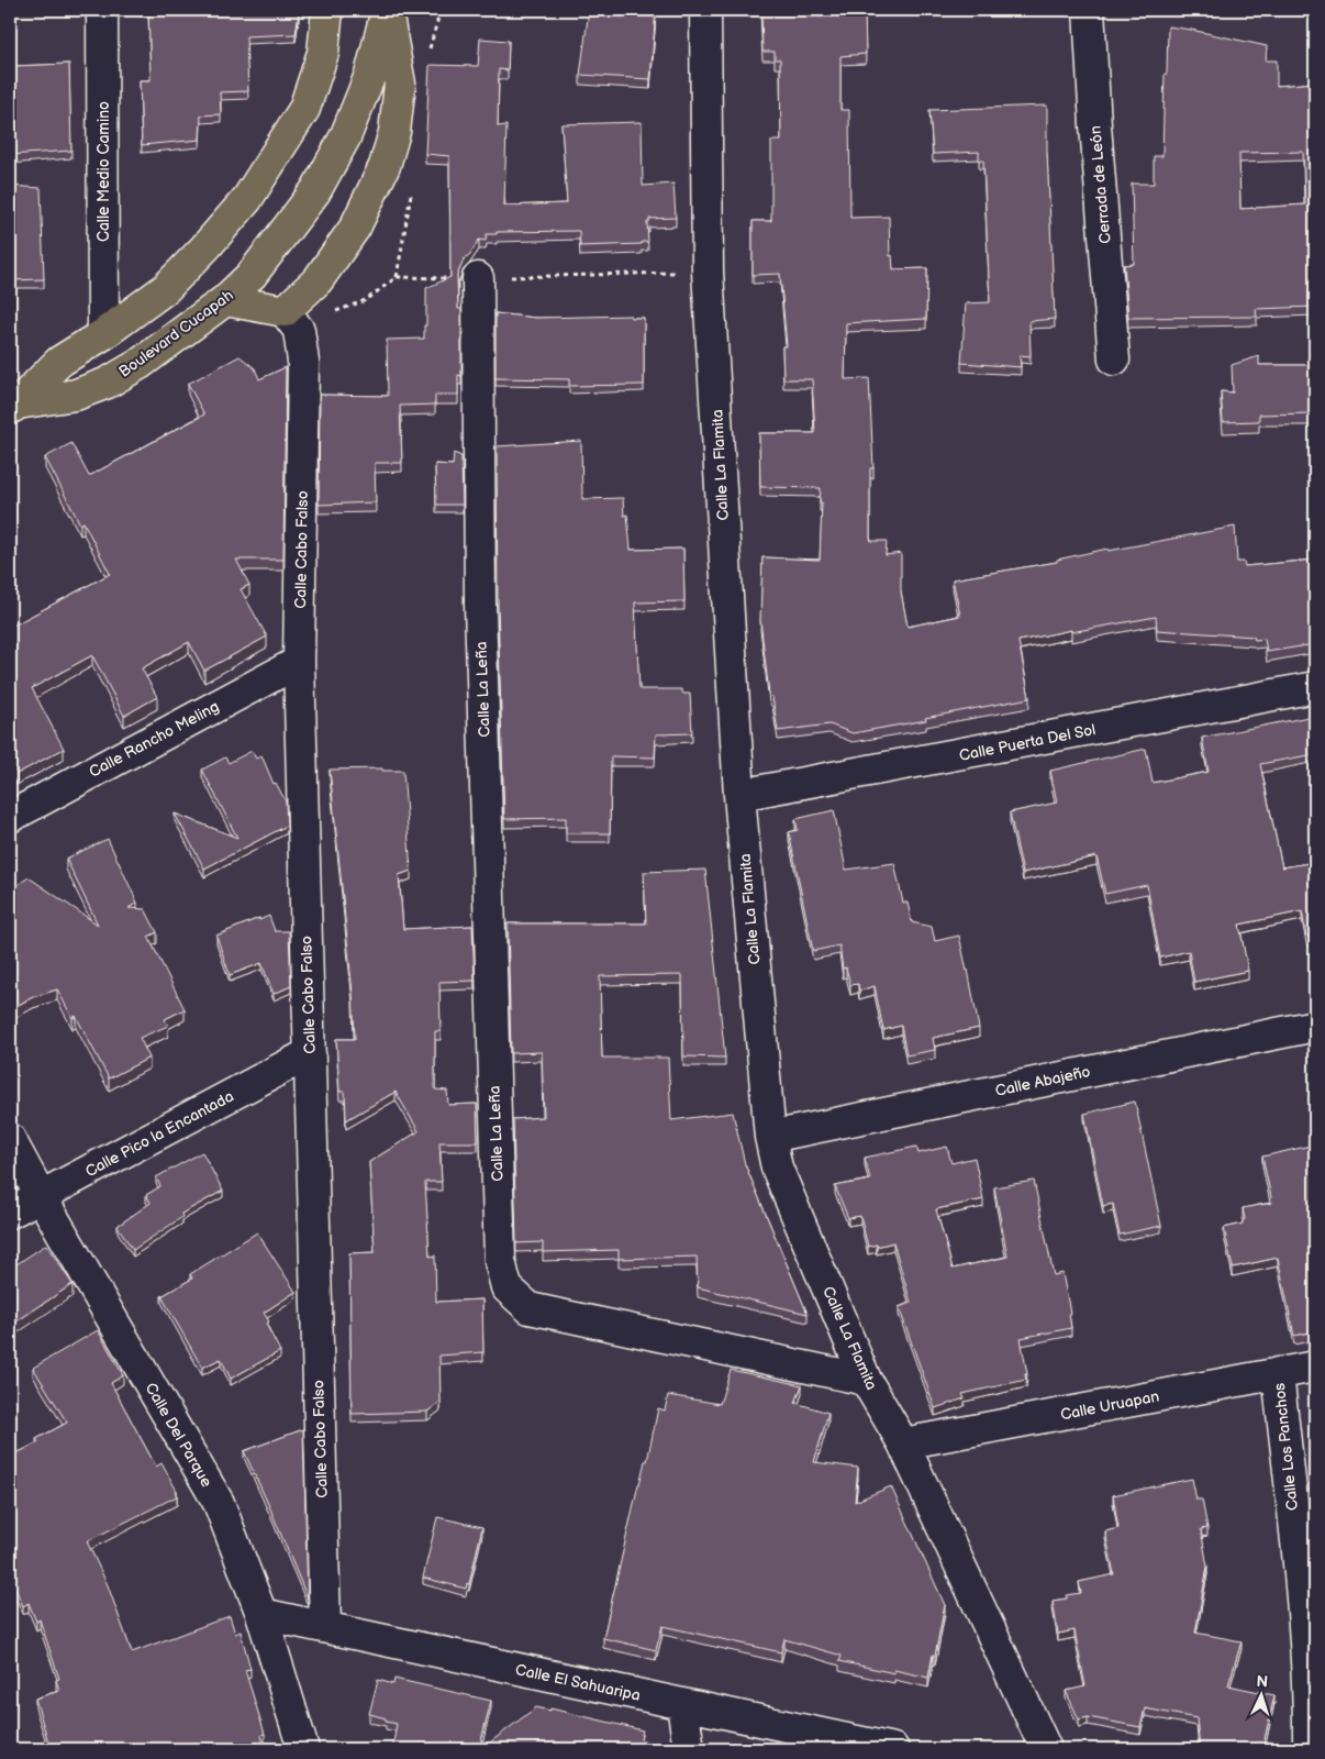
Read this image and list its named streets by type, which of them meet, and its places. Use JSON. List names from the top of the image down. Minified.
{"streets":{"main road":["Boulevard Cucapah"],"street":["Calle Medio Camino","Cerrada de León","Calle La Flamita","Calle Cabo Falso","Calle La Leña","Calle Rancho Meling","Calle Puerta Del Sol","Calle Abajeño","Calle Pico la Encantada","Calle Uruapan","Calle Del Parque","Calle Los Panchos","Calle El Sahuaripa"]},"crossings":[["Calle Medio Camino","Boulevard Cucapah"],["Calle La Flamita","Calle La Leña"],["Calle La Flamita","Calle Puerta Del Sol"],["Calle La Flamita","Calle Abajeño"],["Calle La Flamita","Calle Uruapan"],["Calle Cabo Falso","Calle Rancho Meling"],["Calle Cabo Falso","Calle Pico la Encantada"],["Calle Cabo Falso","Calle El Sahuaripa"],["Calle Pico la Encantada","Calle Del Parque"],["Calle Uruapan","Calle Los Panchos"],["Calle Del Parque","Calle El Sahuaripa"]],"north":"top"}
